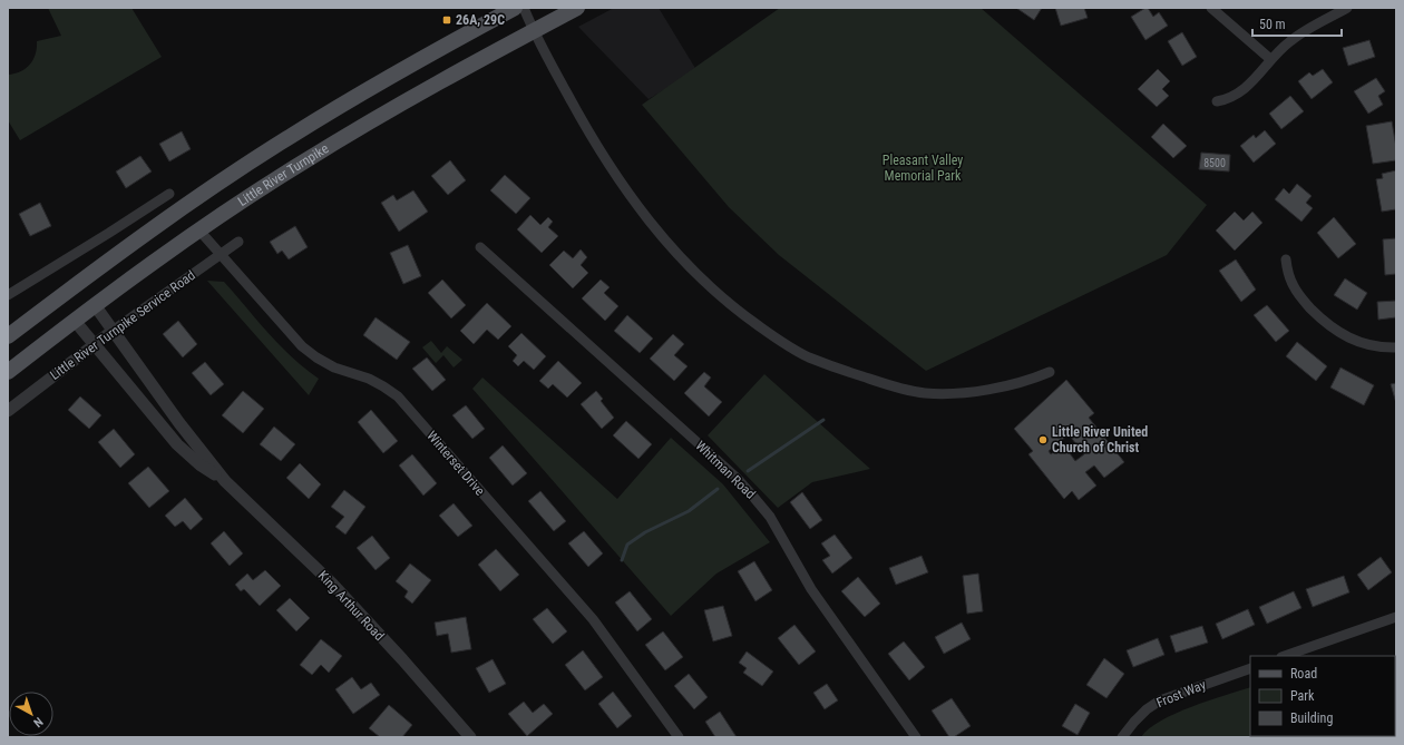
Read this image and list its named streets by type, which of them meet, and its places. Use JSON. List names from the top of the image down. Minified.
{"streets":{"main road":["Little River Turnpike"],"street":["Little River Turnpike Service Road","Winterset Drive","Whitman Road","King Arthur Road","Frost Way"]},"crossings":[["Little River Turnpike","Winterset Drive"],["Little River Turnpike","King Arthur Road"],["Little River Turnpike Service Road","Winterset Drive"],["Little River Turnpike Service Road","King Arthur Road"]],"parks":["Pleasant Valley Memorial Park"],"places":{"transit":["26A, 29C"],"other":["Little River United Church of Christ"]},"house_numbers":["8500"],"legend":["Road","Park","Building"],"scale_bar":"50 m","north":"bottom right"}
